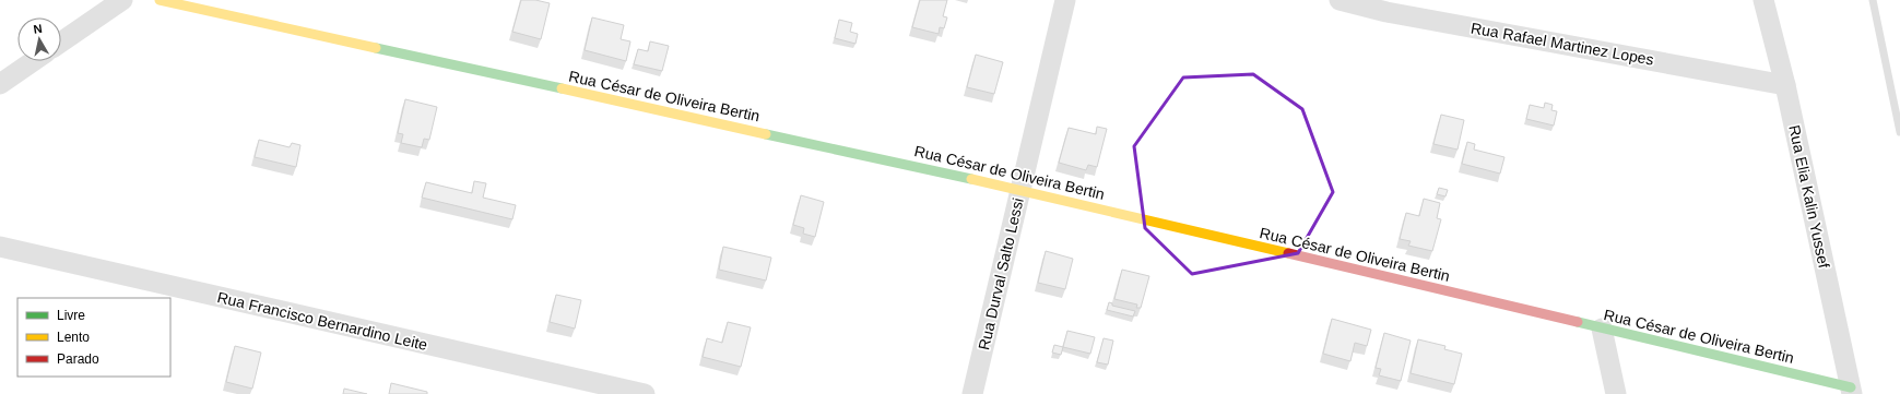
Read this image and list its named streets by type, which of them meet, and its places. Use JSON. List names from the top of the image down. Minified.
{"streets":{"street":["Rua Rafael Martinez Lopes","Rua César de Oliveira Bertin","Rua Elia Kalin Yussef","Rua Durval Salto Lessi","Rua Francisco Bernardino Leite"]},"crossings":[["Rua Rafael Martinez Lopes","Rua Elia Kalin Yussef"],["Rua César de Oliveira Bertin","Rua Elia Kalin Yussef"],["Rua César de Oliveira Bertin","Rua Durval Salto Lessi"]],"legend":["Livre","Lento","Parado"],"north":"top"}
